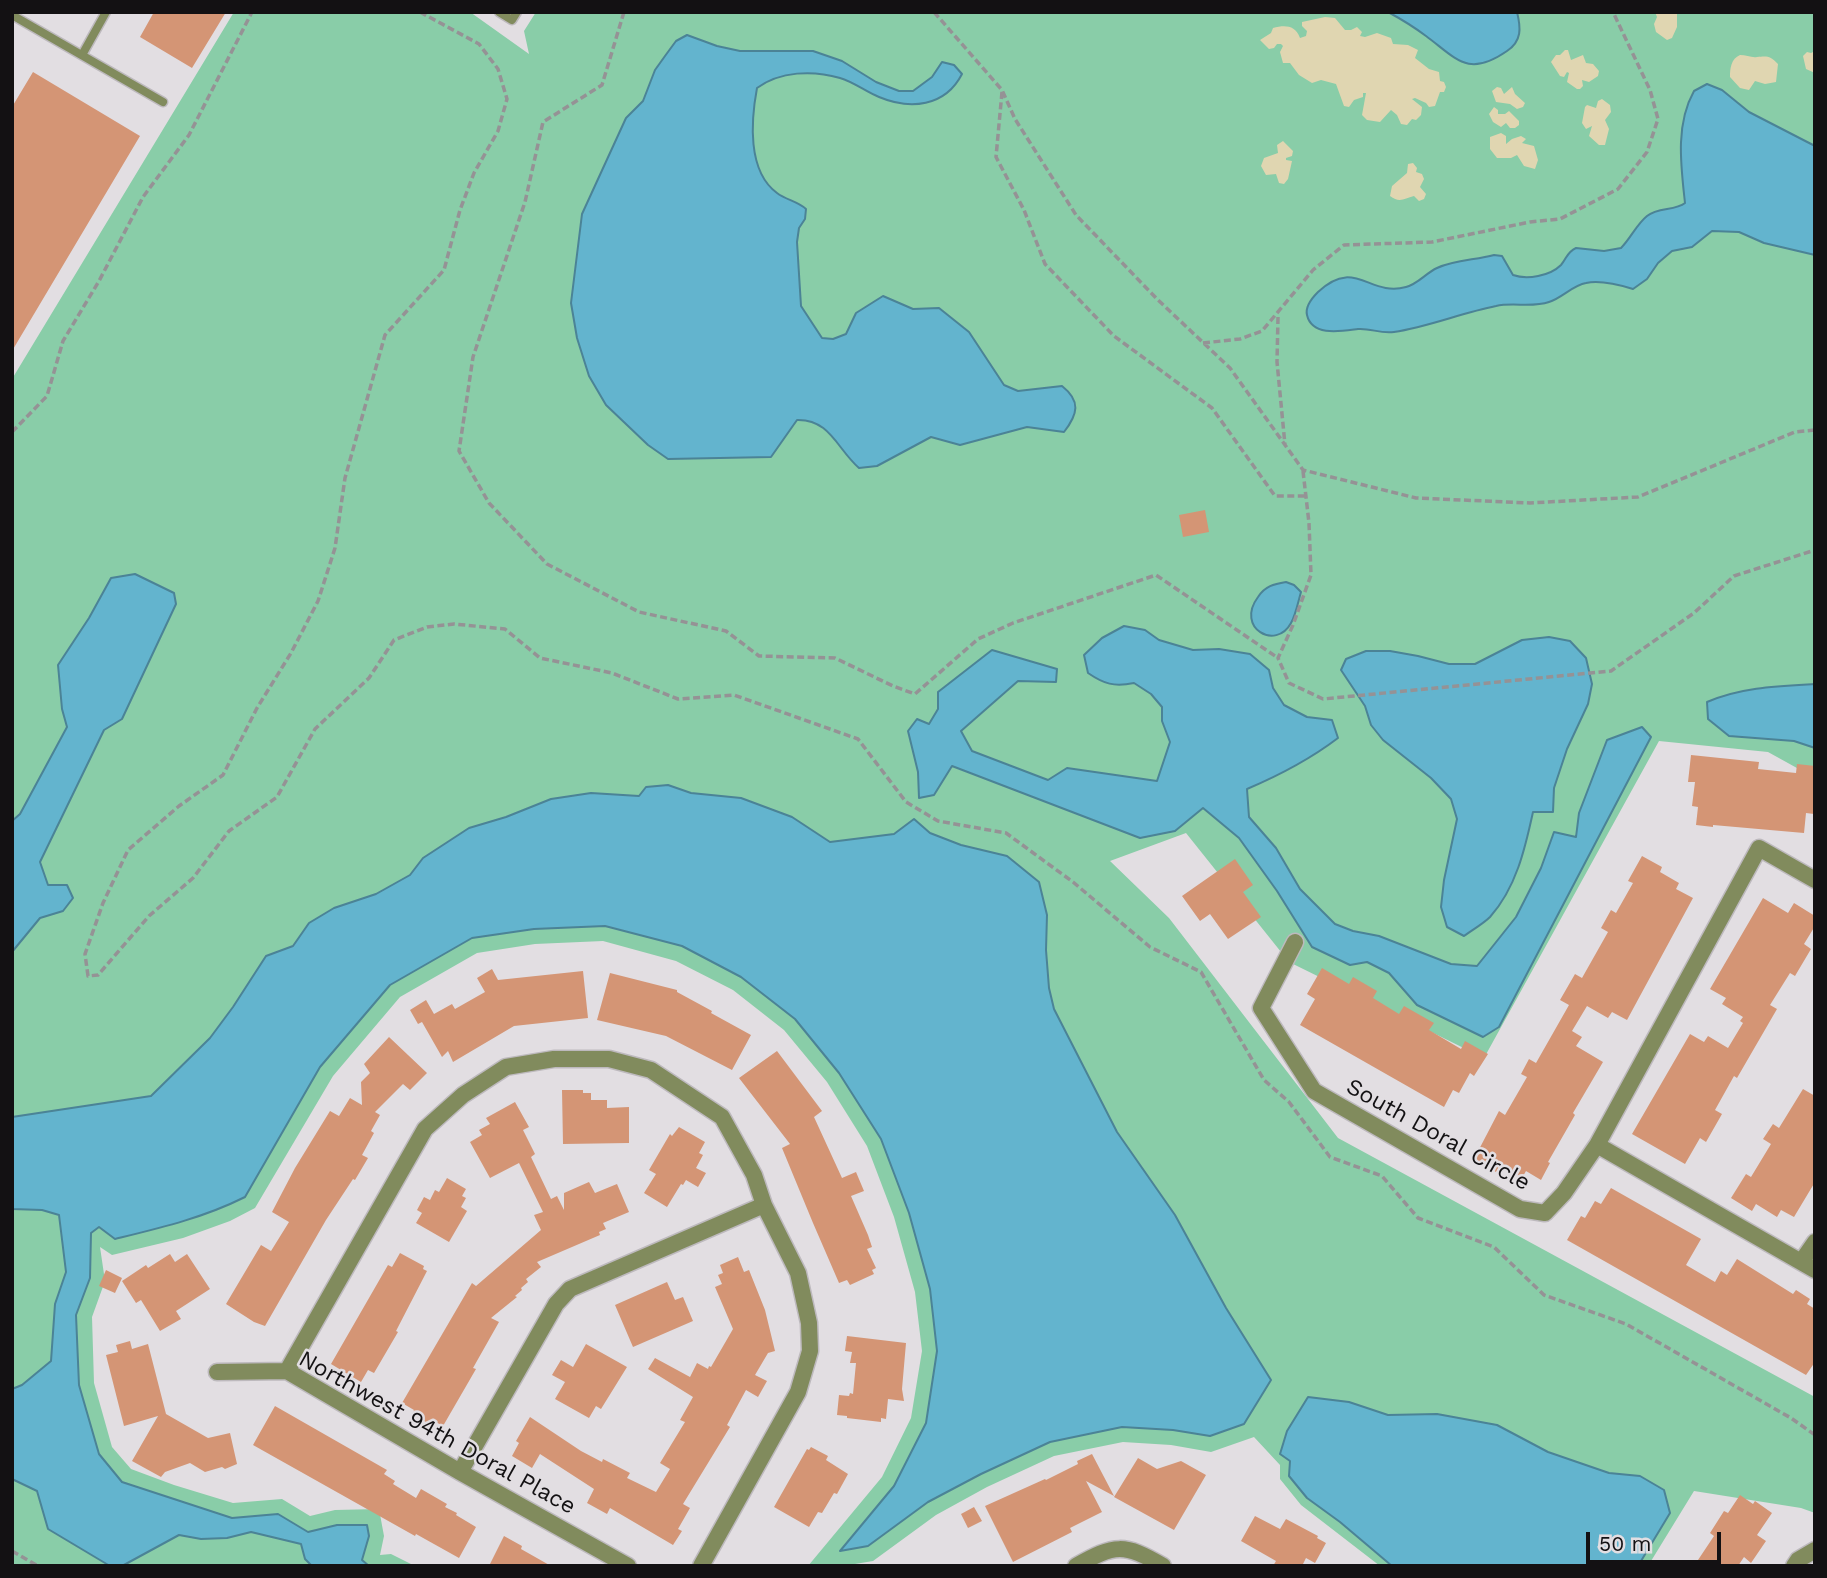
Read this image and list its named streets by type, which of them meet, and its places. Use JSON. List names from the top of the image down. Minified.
{"streets":{"street":["South Doral Circle","Northwest 94th Doral Place"]},"scale_bar":"50 m"}
